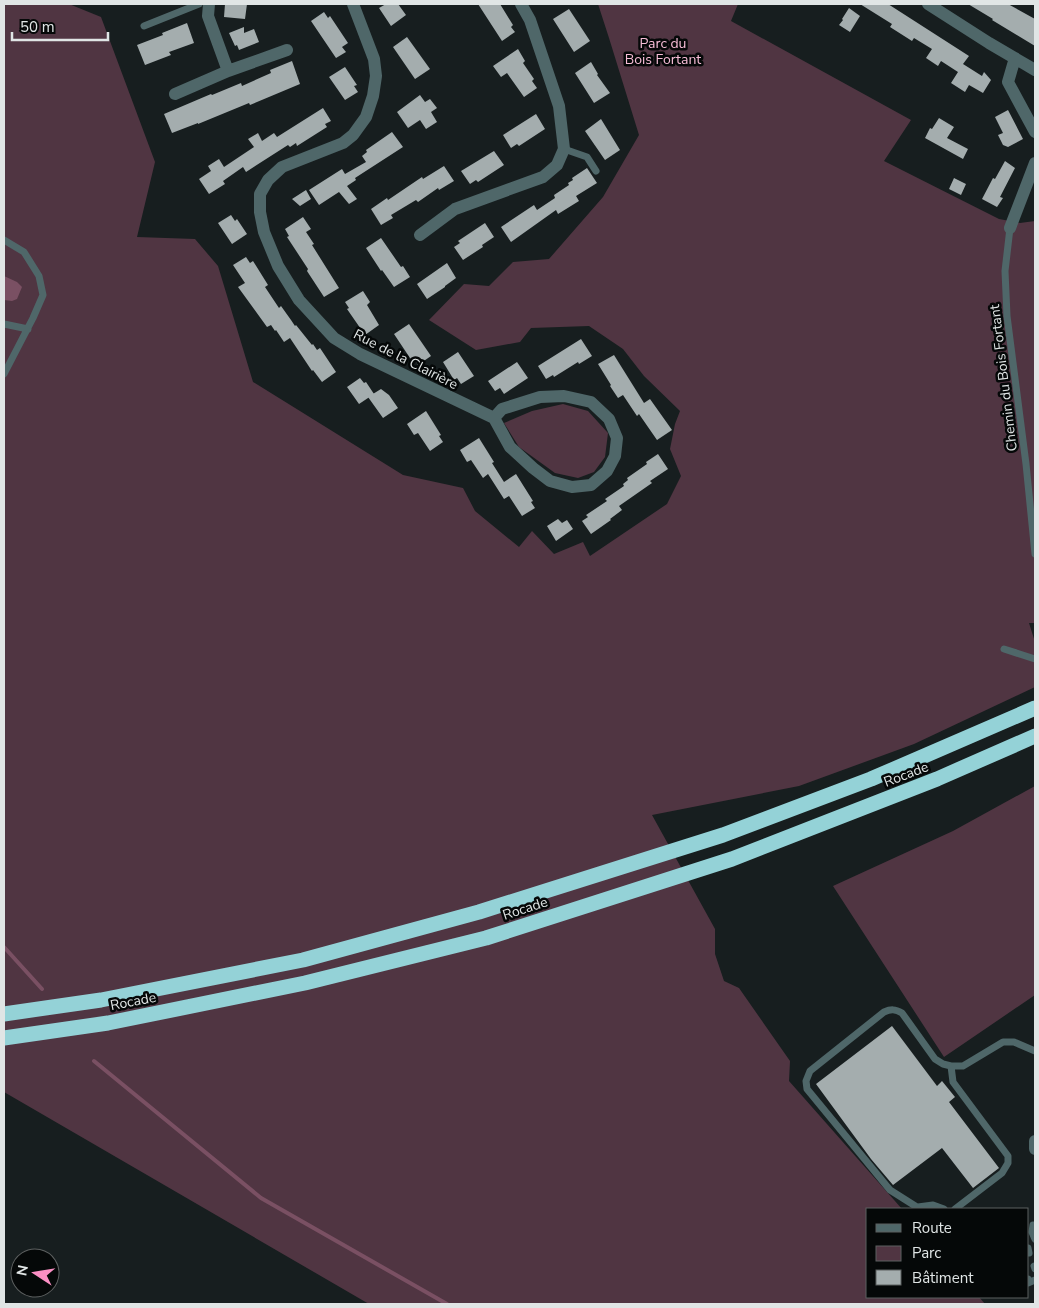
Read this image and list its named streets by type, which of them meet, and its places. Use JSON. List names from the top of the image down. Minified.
{"streets":{"highway":["Rocade"],"street":["Rue de la Clairière"],"lane":["Chemin du Bois Fortant"]},"parks":["Parc du Bois Fortant"],"legend":["Route","Parc","Bâtiment"],"scale_bar":"50 m","north":"left"}
